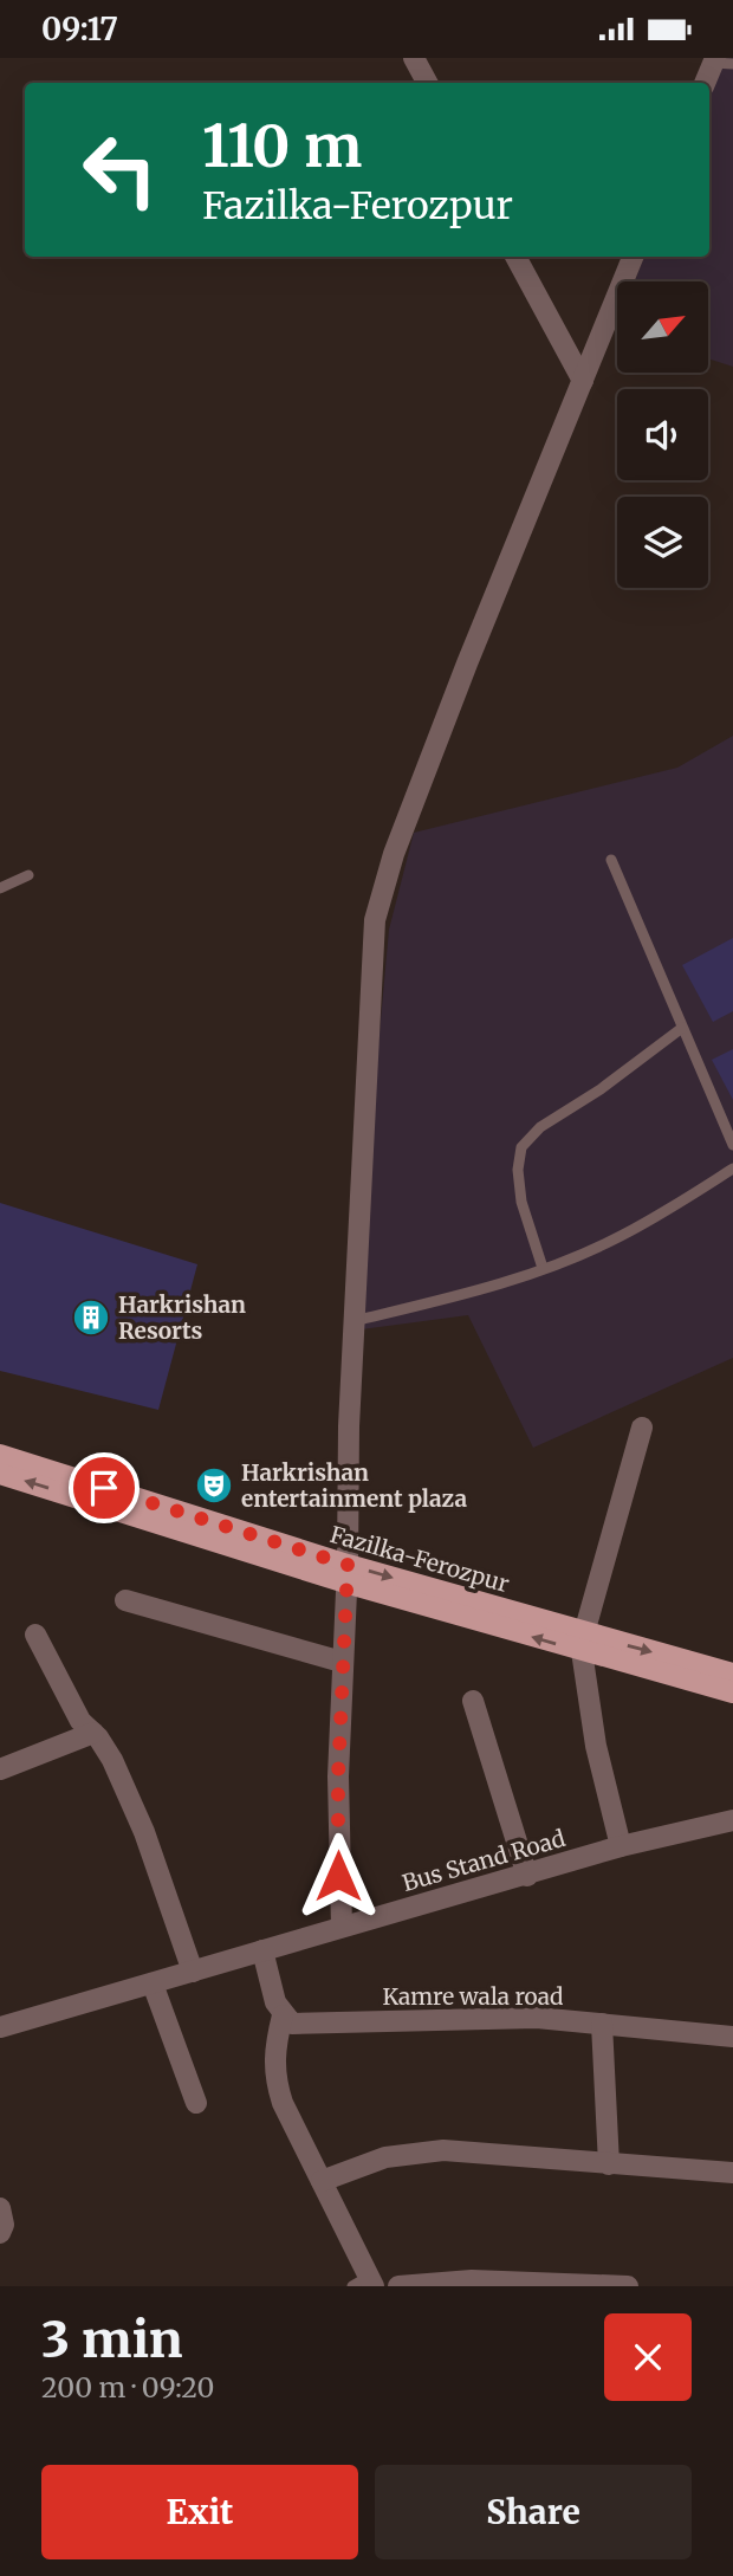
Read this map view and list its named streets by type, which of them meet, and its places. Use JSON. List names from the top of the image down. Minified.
{"streets":{"main road":["Fazilka-Ferozpur"],"street":["Bus Stand Road","Kamre wala road"]},"places":{"building":["Harkrishan Resorts"],"theatre":["Harkrishan entertainment plaza"]},"north":"top right","page":{"status":"09:17","turn":["110 m","Fazilka-Ferozpur"],"heading":["3 min","200 m · 09:20"],"buttons":["Exit","Share"]}}
